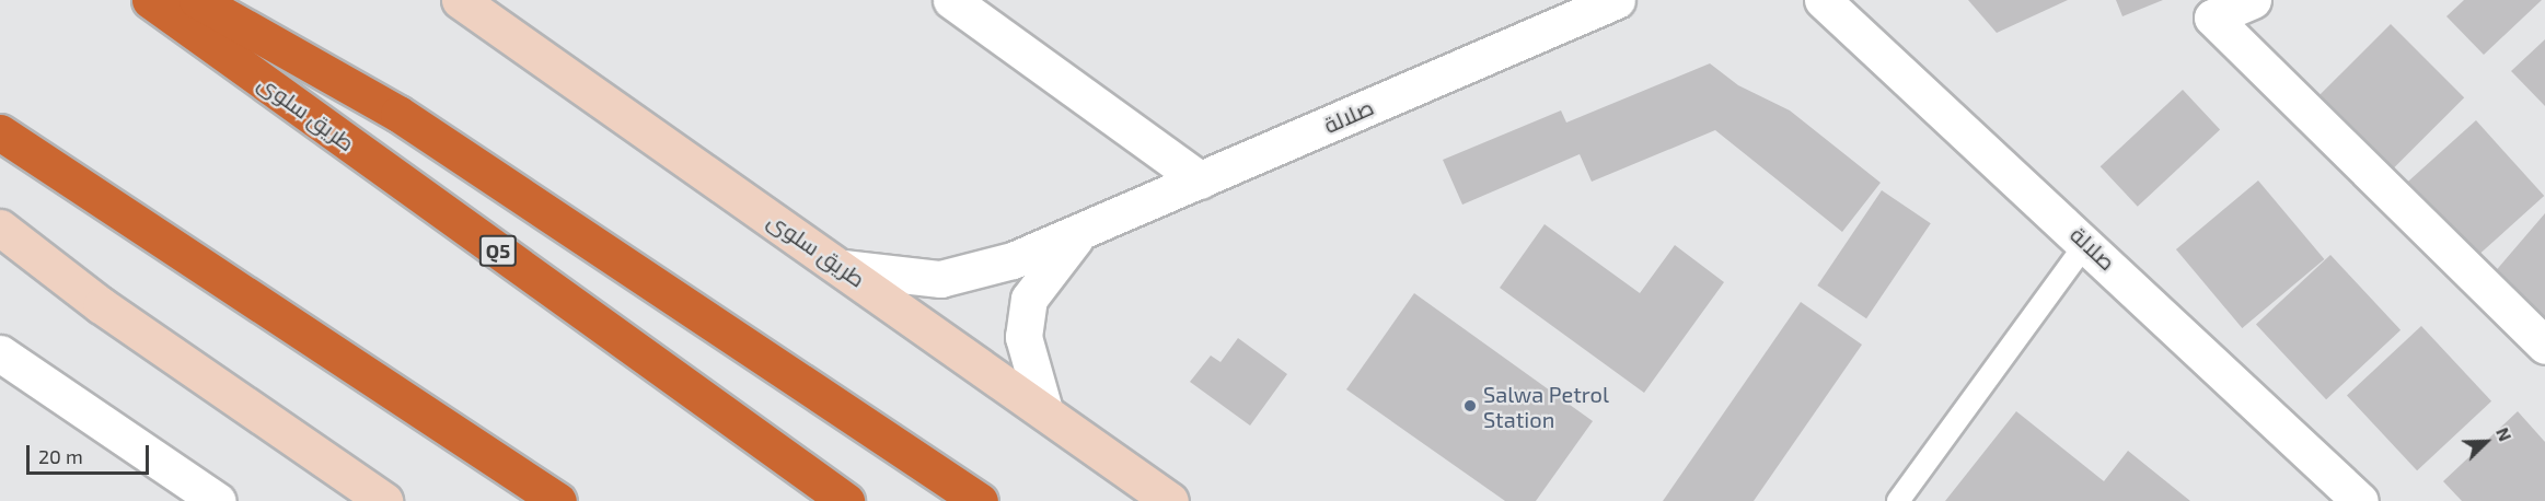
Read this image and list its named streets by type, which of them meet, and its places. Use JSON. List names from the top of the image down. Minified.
{"streets":{"highway":["طريق سلوى","Q5"],"street":["صلالة"]},"crossings":[["طريق سلوى","صلالة"]],"places":["Salwa Petrol Station"],"scale_bar":"20 m","north":"top right"}
